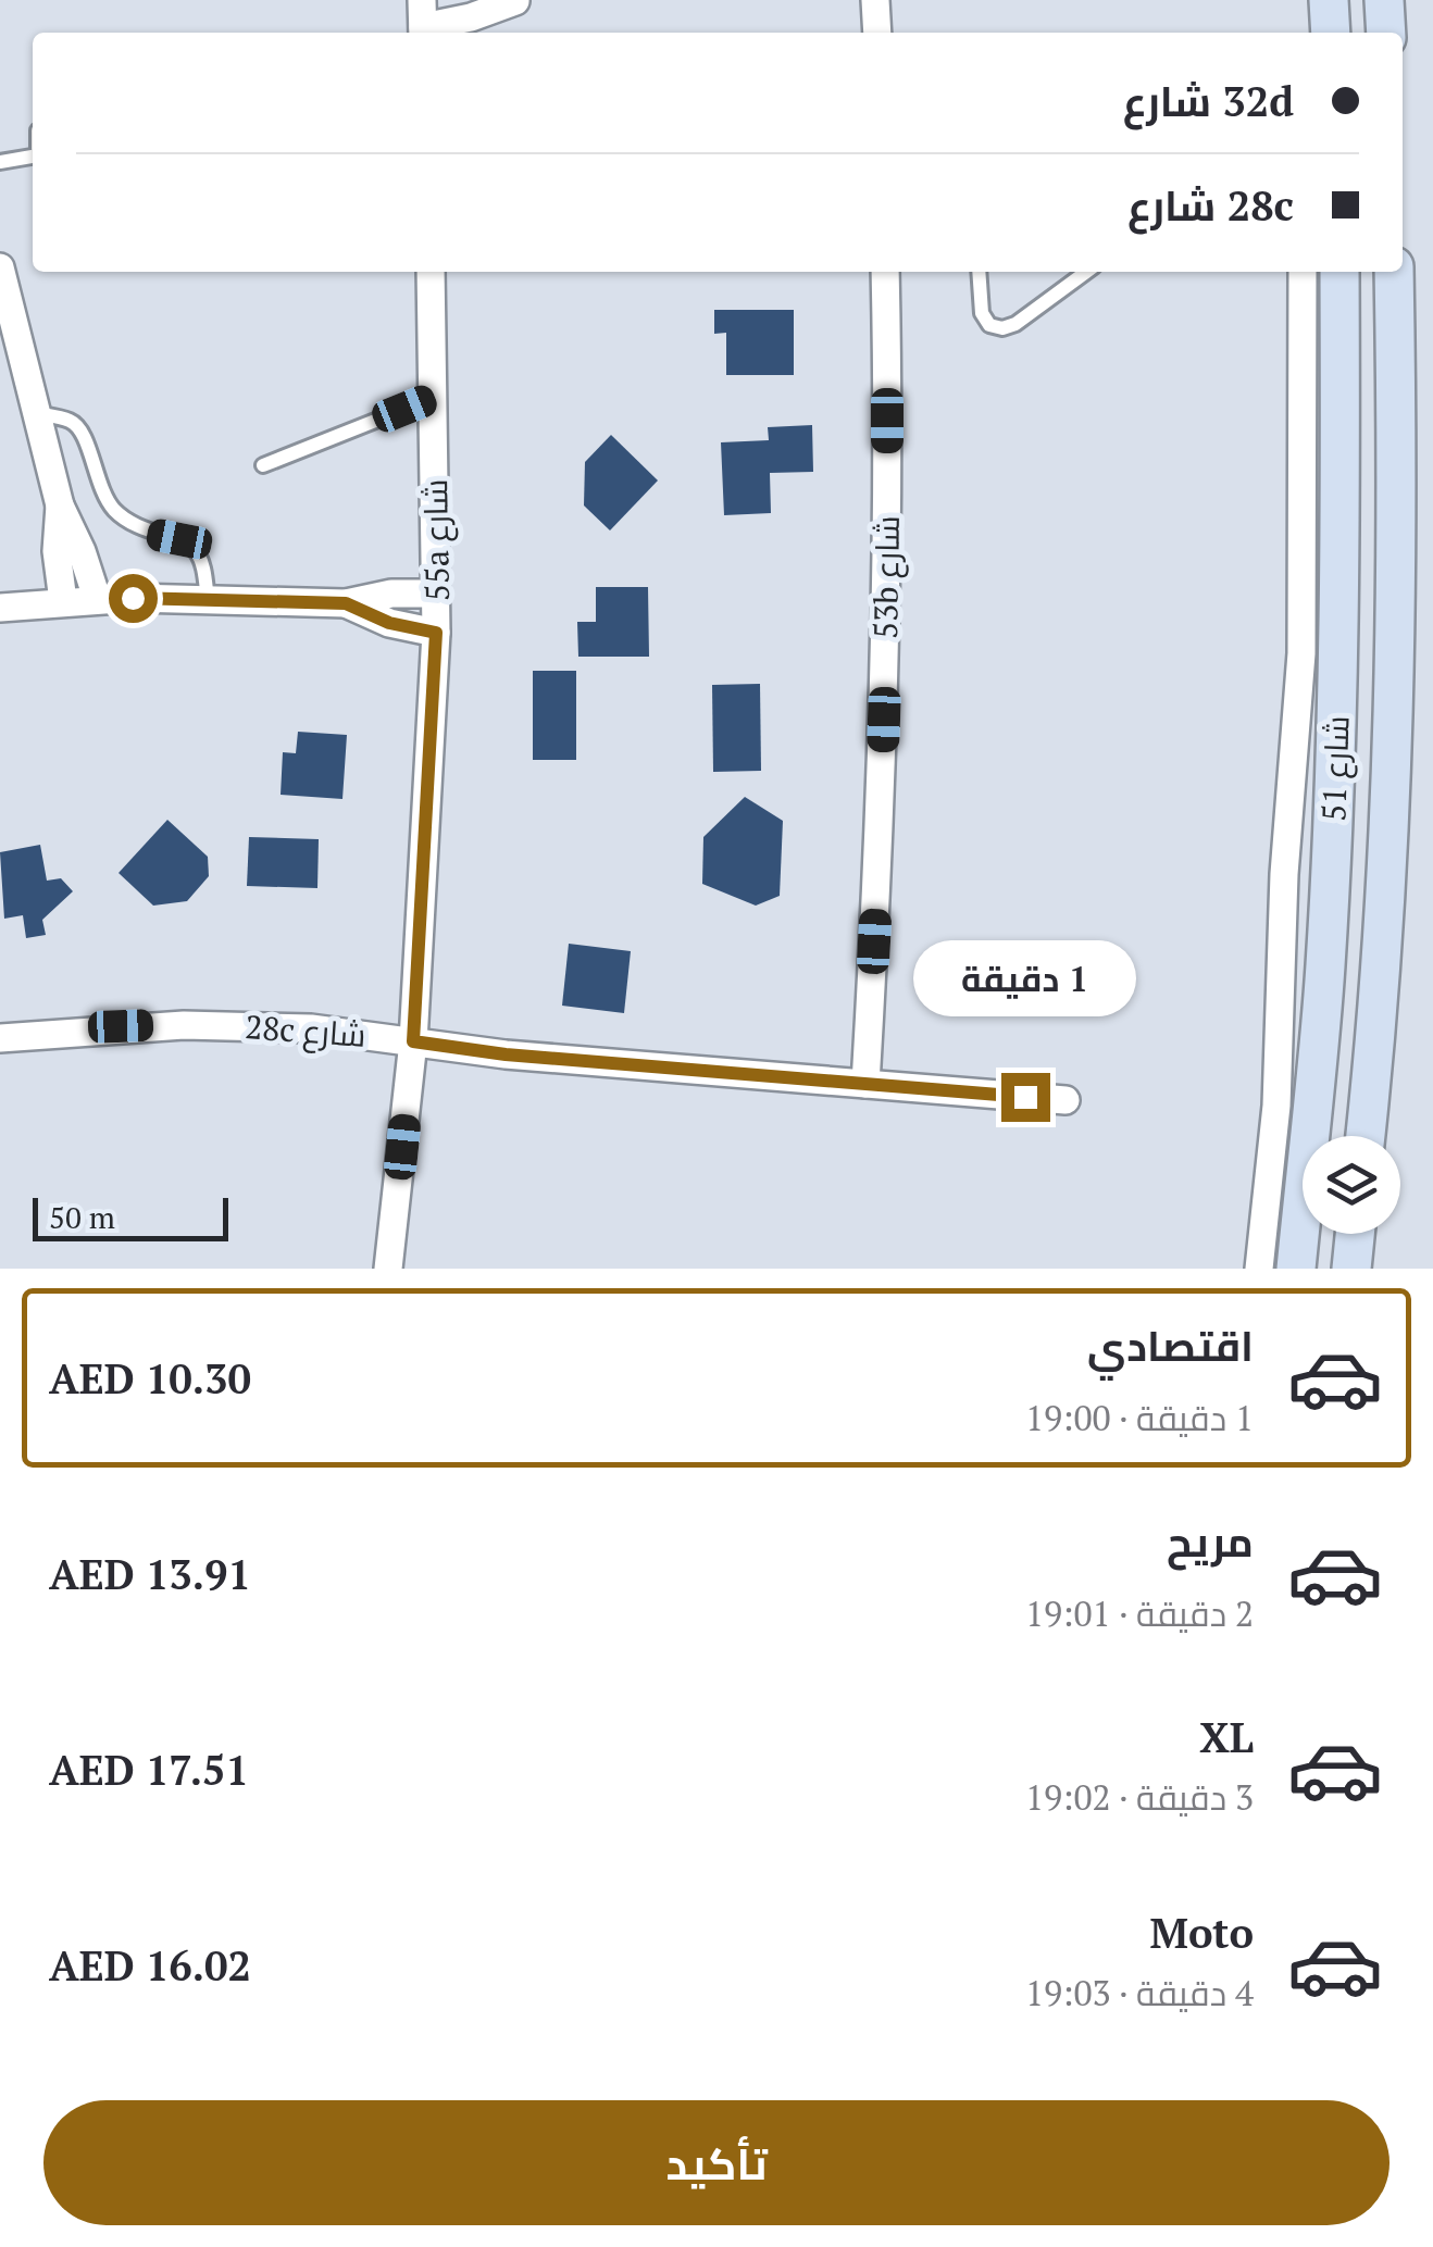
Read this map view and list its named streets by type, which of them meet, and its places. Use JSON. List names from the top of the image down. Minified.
{"streets":{"street":["55a شارع","53b شارع","شارع 51","28c شارع"]},"crossings":[["55a شارع","28c شارع"],["53b شارع","28c شارع"]],"scale_bar":"50 m","page":{"banner":["32d شارع","28c شارع"],"bubble":"1 دقيقة","scale":"50 m","list":[{"name":"اقتصادي","note":"1 دقيقة · 19:00","value":"AED 10.30"},{"name":"مريح","note":"2 دقيقة · 19:01","value":"AED 13.91"},{"name":"XL","note":"3 دقيقة · 19:02","value":"AED 17.51"},{"name":"Moto","note":"4 دقيقة · 19:03","value":"AED 16.02"}],"buttons":"تأكيد"}}
